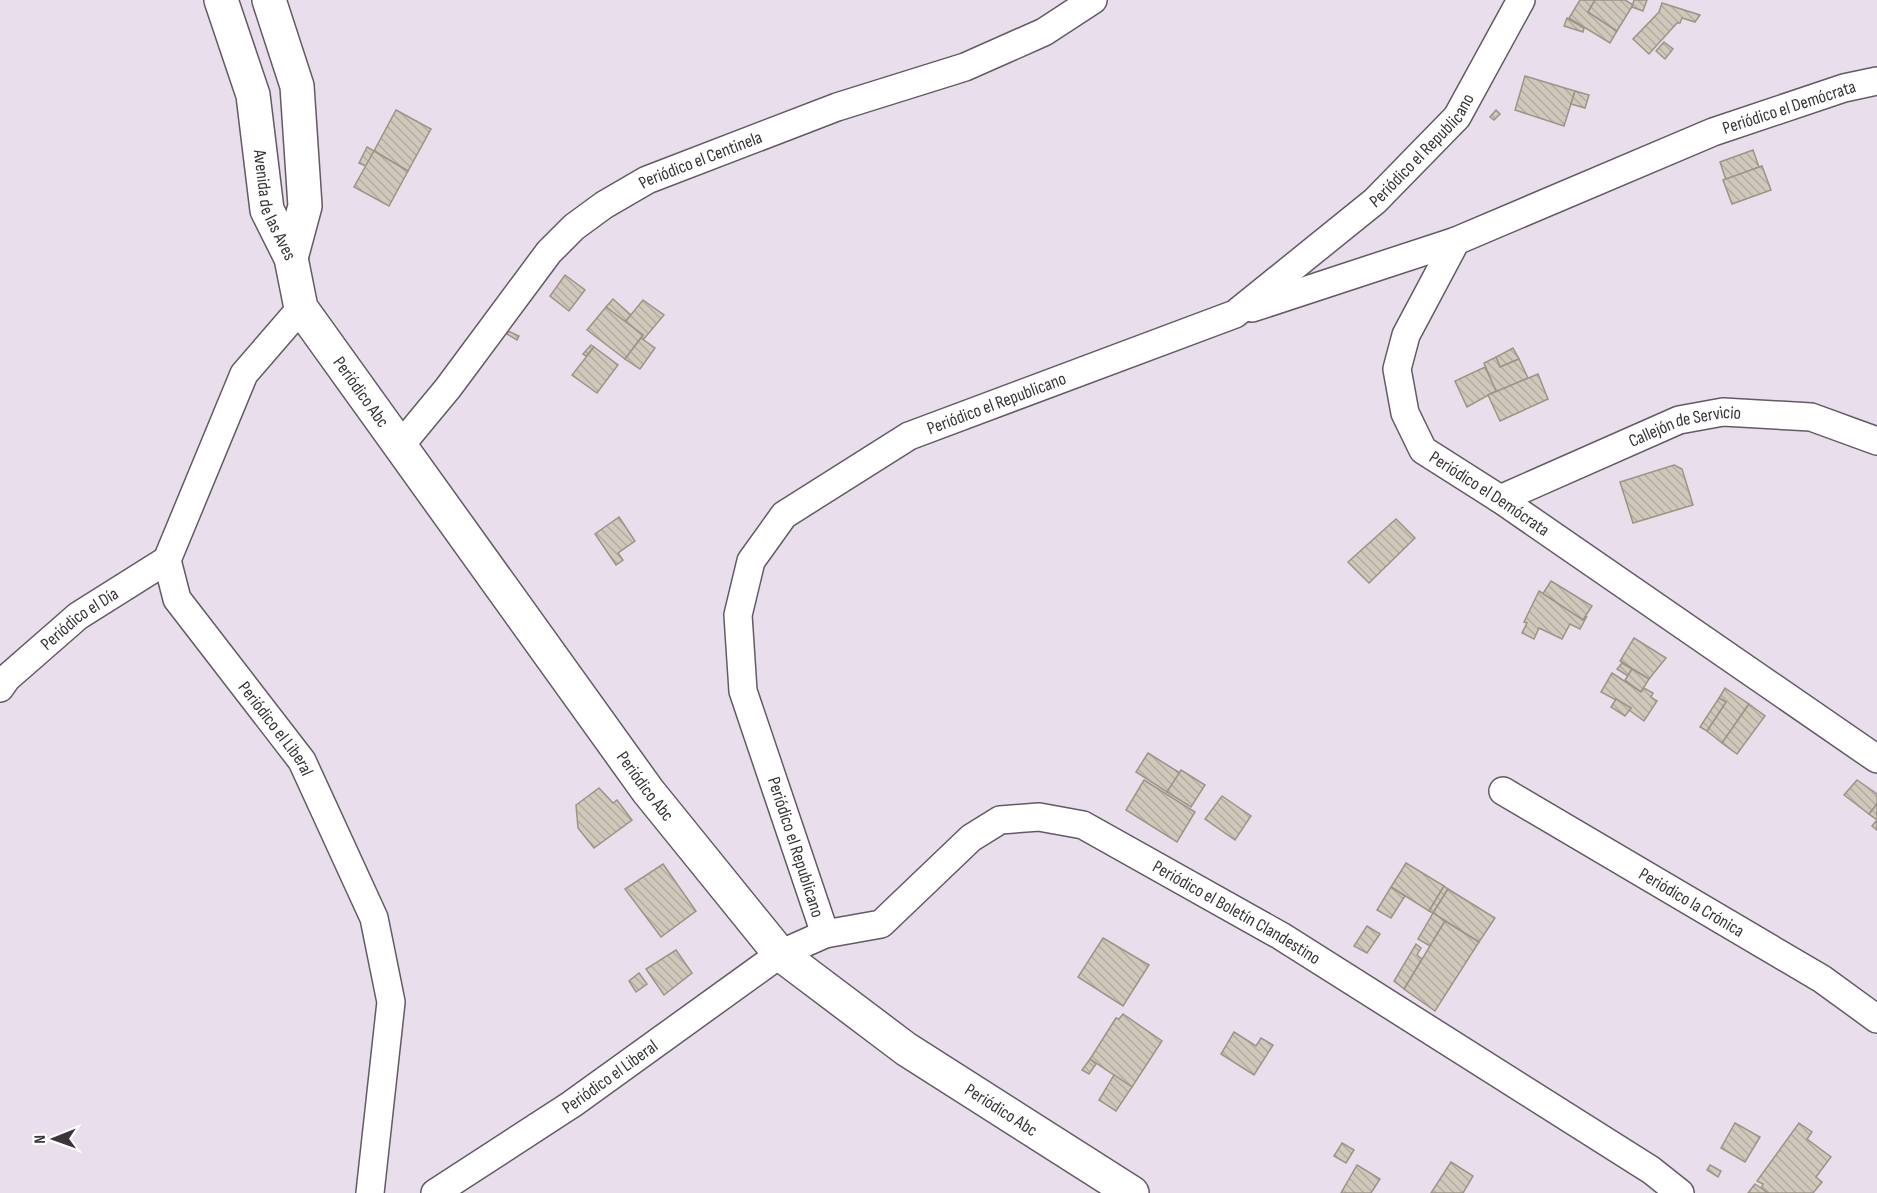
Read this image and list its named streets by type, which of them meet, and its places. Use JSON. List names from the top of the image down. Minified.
{"streets":{"street":["Periódico el Demócrata","Periódico el Republicano","Periódico el Centinela","Avenida de las Aves","Periódico Abc","Callejón de Servicio","Periódico el Día","Periódico el Liberal","Periódico la Crónica","Periódico el Boletín Clandestino"]},"crossings":[["Periódico el Demócrata","Callejón de Servicio"],["Periódico el Republicano","Periódico el Boletín Clandestino"],["Periódico el Centinela","Periódico Abc"],["Avenida de las Aves","Periódico Abc"],["Periódico Abc","Periódico el Liberal"],["Periódico Abc","Periódico el Boletín Clandestino"],["Periódico el Día","Periódico el Liberal"],["Periódico el Liberal","Periódico el Boletín Clandestino"]],"north":"left"}
